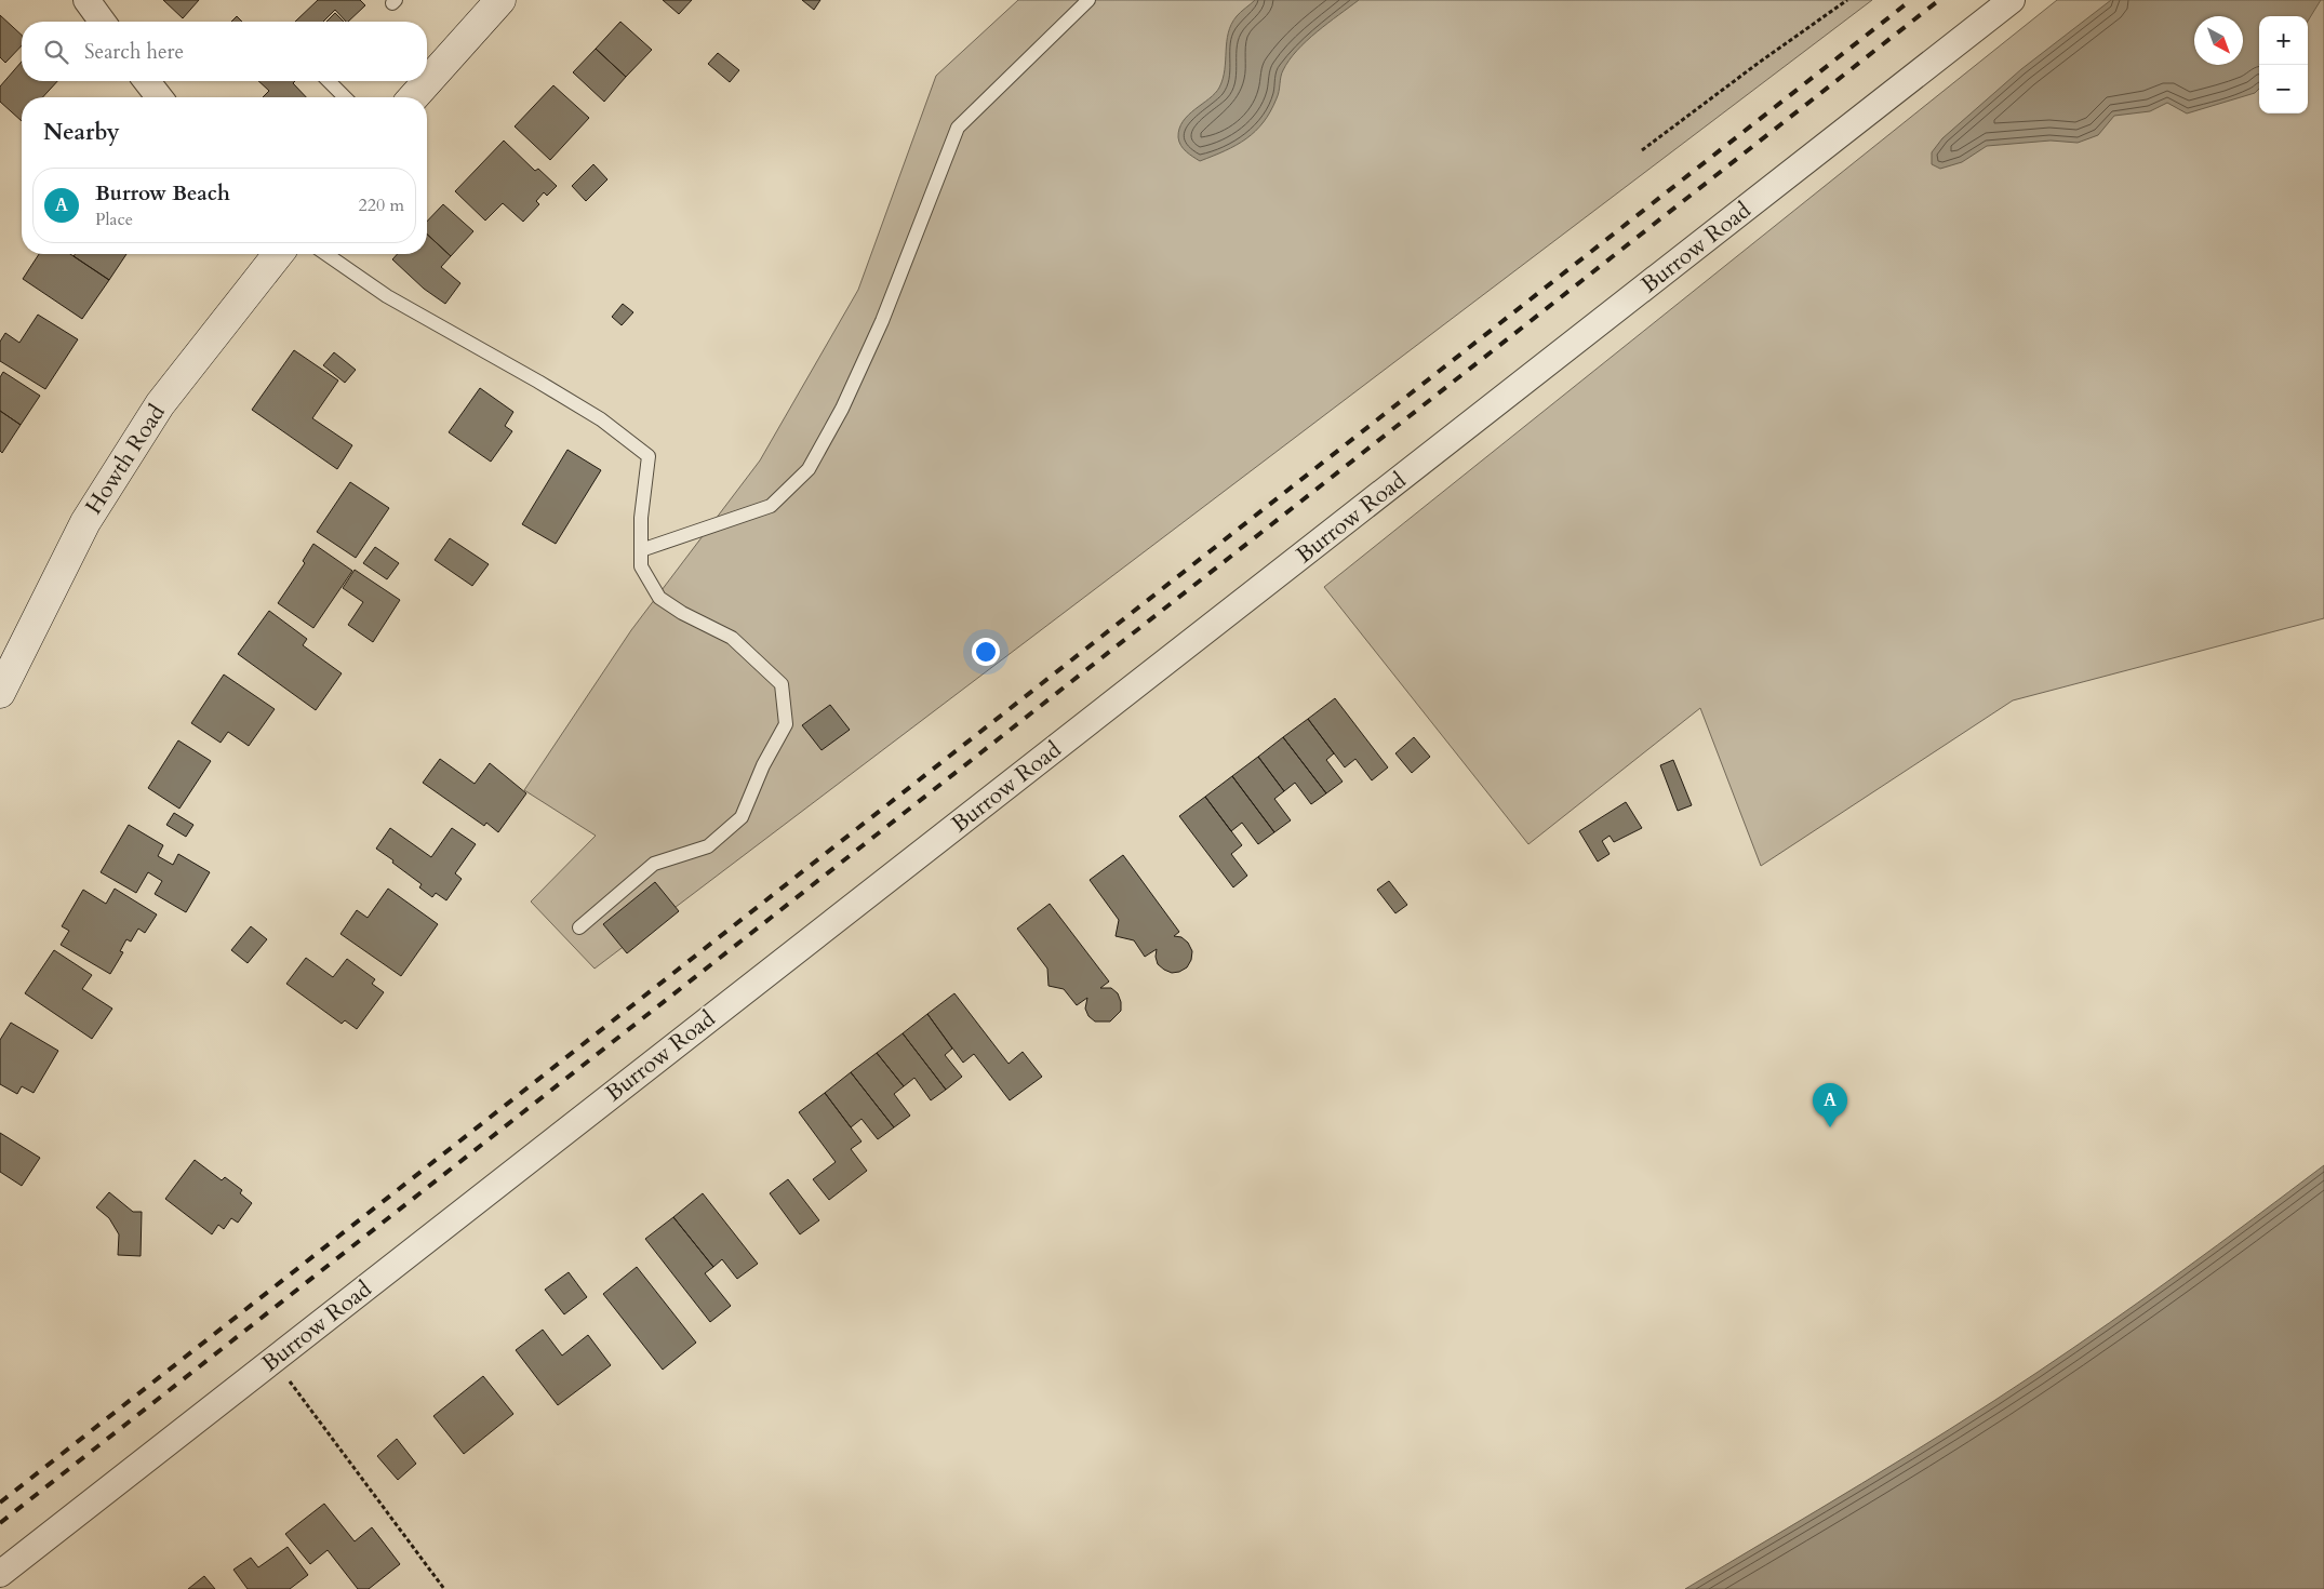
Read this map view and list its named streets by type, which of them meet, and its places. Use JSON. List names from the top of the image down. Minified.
{"streets":{"main road":["Howth Road"],"street":["Burrow Road"]},"north":"bottom right","page":{"map_buttons":["+","−"],"search":"Search here","heading":"Nearby","list":[{"mark":"A","name":"Burrow Beach","note":"Place","value":"220 m"}],"pins":"A"}}
